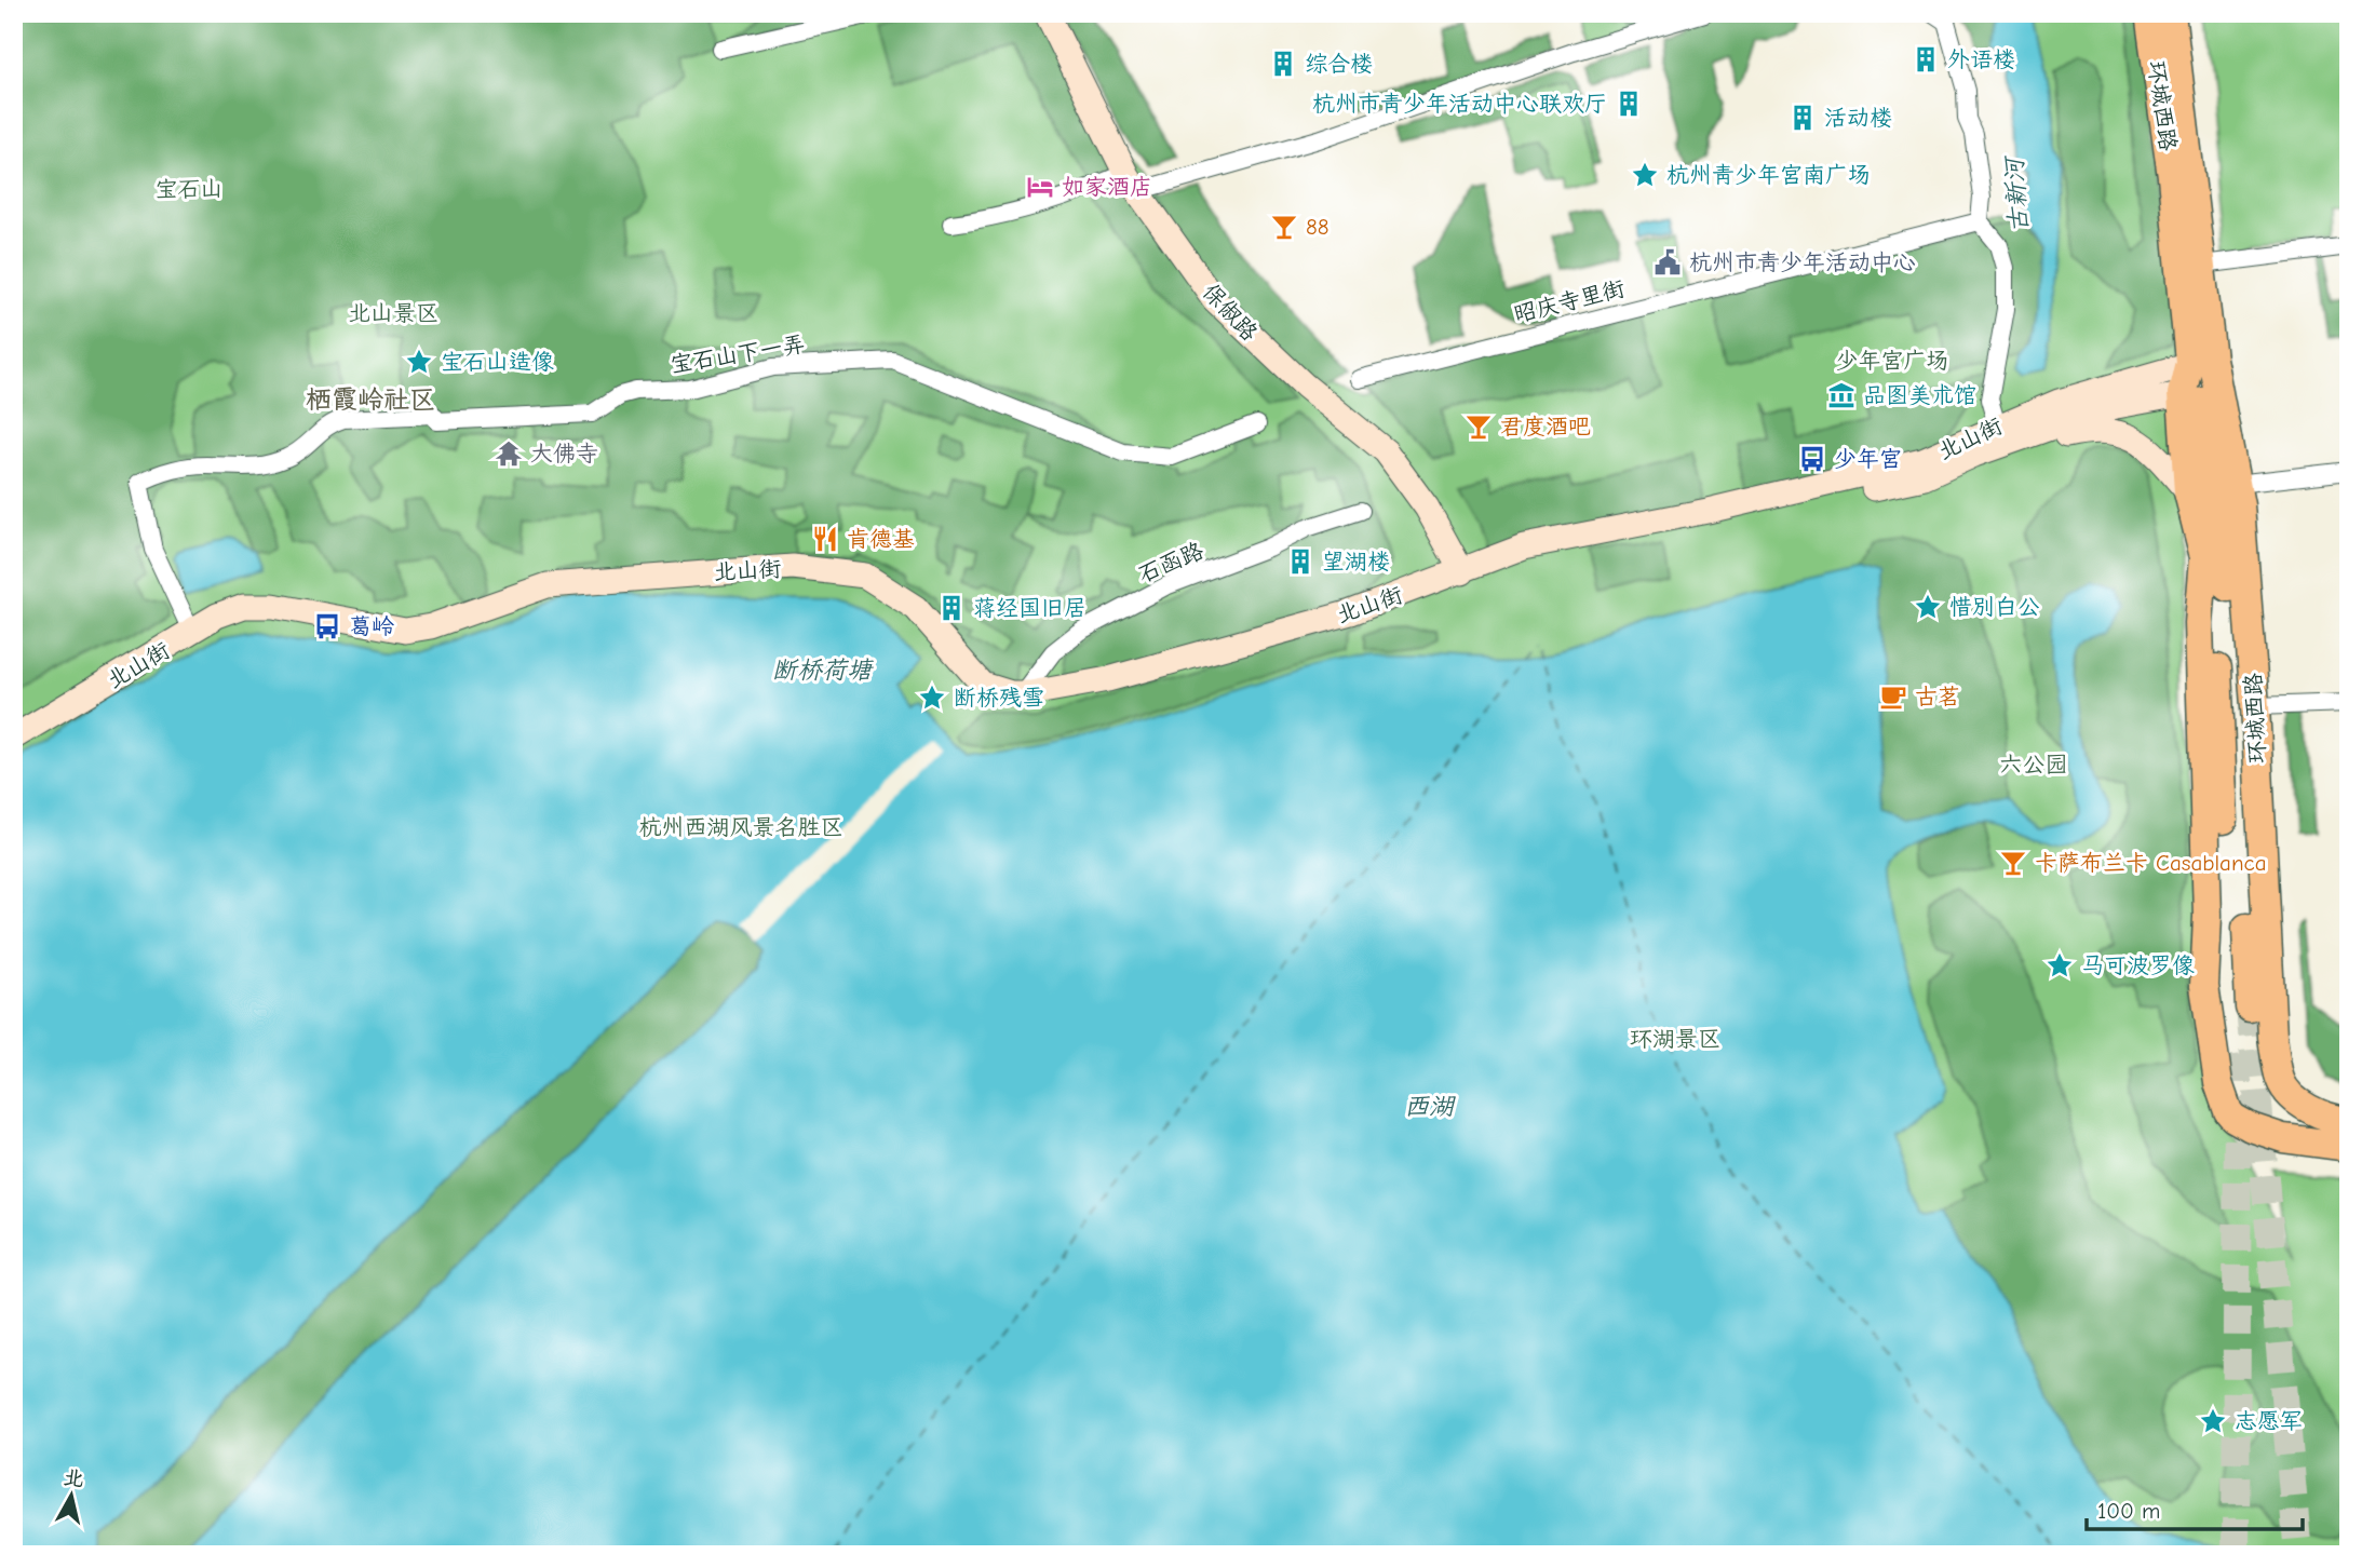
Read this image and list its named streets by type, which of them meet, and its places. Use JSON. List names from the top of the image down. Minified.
{"streets":{"main road":["环城西路","保俶路","北山街"],"street":["昭庆寺里街","宝石山下一弄","石函路"]},"crossings":[["环城西路","北山街"],["保俶路","北山街"],["宝石山下一弄","北山街"],["北山街","石函路"]],"districts":["栖霞岭社区"],"water":["古新河","断桥荷塘","西湖"],"parks":["宝石山","北山景区","少年宫广场","六公园","杭州西湖风景名胜区","环湖景区"],"places":{"building":["外语楼","综合楼","杭州市青少年活动中心联欢厅","活动楼","望湖楼","蒋经国旧居"],"place":["杭州青少年宫南广场","宝石山造像","惜别白公","断桥残雪","马可波罗像","志愿军"],"hotel":["如家酒店"],"bar":["88","君度酒吧","卡萨布兰卡 Casablanca"],"public building":["杭州市青少年活动中心"],"museum":["品图美术馆"],"temple":["大佛寺"],"bus stop":["少年宫","葛岭"],"restaurant":["肯德基"],"cafe":["古茗"]},"scale_bar":"100 m","north":"top"}
